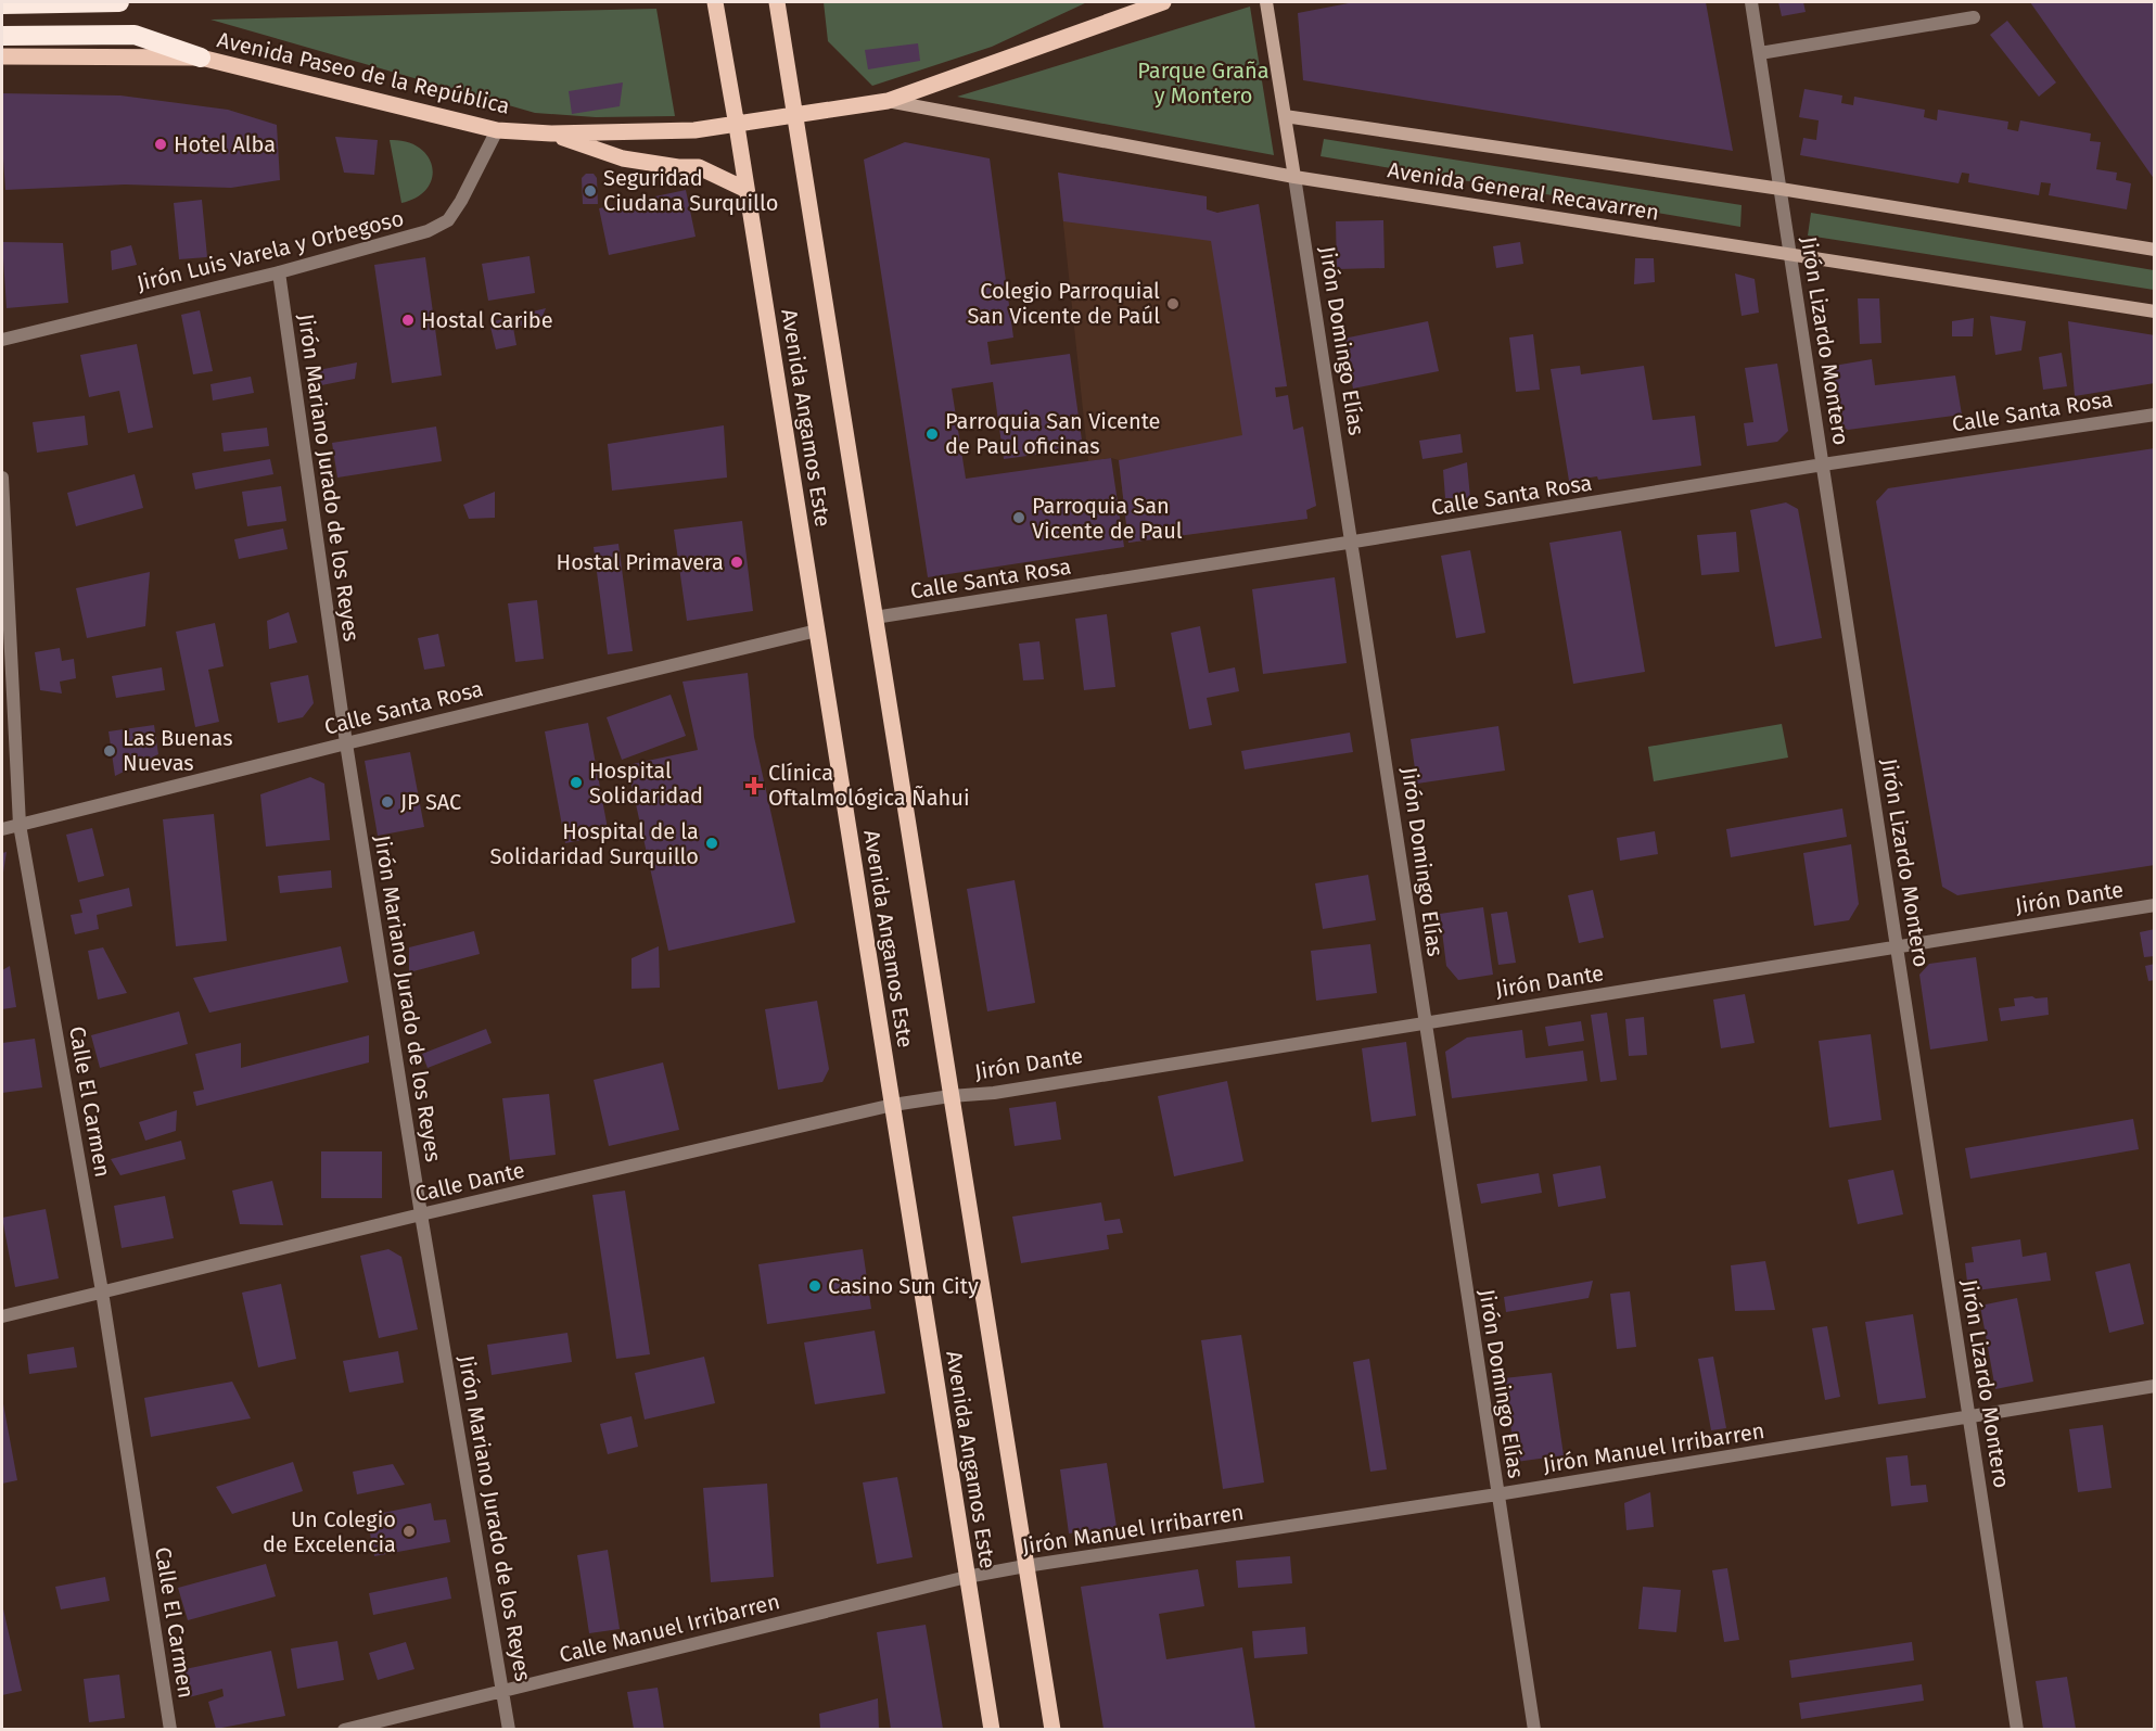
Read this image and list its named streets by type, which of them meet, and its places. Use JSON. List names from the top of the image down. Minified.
{"streets":{"main road":["Avenida Paseo de la República","Avenida Angamos Este"],"street":["Avenida General Recavarren","Jirón Luis Varela y Orbegoso","Jirón Domingo Elías","Jirón Lizardo Montero","Calle Santa Rosa","Jirón Mariano Jurado de los Reyes","Jirón Dante","Calle El Carmen","Calle Dante","Jirón Manuel Irribarren","Calle Manuel Irribarren"]},"crossings":[["Avenida Paseo de la República","Avenida General Recavarren"],["Avenida Paseo de la República","Jirón Luis Varela y Orbegoso"],["Avenida Paseo de la República","Avenida Angamos Este"],["Avenida General Recavarren","Jirón Domingo Elías"],["Avenida General Recavarren","Jirón Lizardo Montero"],["Jirón Luis Varela y Orbegoso","Jirón Mariano Jurado de los Reyes"],["Jirón Domingo Elías","Calle Santa Rosa"],["Jirón Domingo Elías","Jirón Dante"],["Jirón Domingo Elías","Jirón Manuel Irribarren"],["Jirón Lizardo Montero","Calle Santa Rosa"],["Jirón Lizardo Montero","Jirón Dante"],["Jirón Lizardo Montero","Jirón Manuel Irribarren"],["Calle Santa Rosa","Avenida Angamos Este"],["Calle Santa Rosa","Jirón Mariano Jurado de los Reyes"],["Calle Santa Rosa","Calle El Carmen"],["Avenida Angamos Este","Jirón Dante"],["Avenida Angamos Este","Calle Dante"],["Avenida Angamos Este","Jirón Manuel Irribarren"],["Avenida Angamos Este","Calle Manuel Irribarren"],["Jirón Mariano Jurado de los Reyes","Calle Dante"],["Jirón Mariano Jurado de los Reyes","Calle Manuel Irribarren"],["Jirón Dante","Calle Dante"],["Calle El Carmen","Calle Dante"],["Jirón Manuel Irribarren","Calle Manuel Irribarren"]],"parks":["Parque Graña y Montero"],"places":{"other":["Hotel Alba","Seguridad Ciudana Surquillo","Colegio Parroquial San Vicente de Paúl","Hostal Caribe","Parroquia San Vicente de Paul oficinas","Parroquia San Vicente de Paul","Hostal Primavera","Las Buenas Nuevas","Hospital Solidaridad","JP SAC","Hospital de la Solidaridad Surquillo","Casino Sun City","Un Colegio de Excelencia"],"health":["Clínica Oftalmológica Ñahui"]}}
